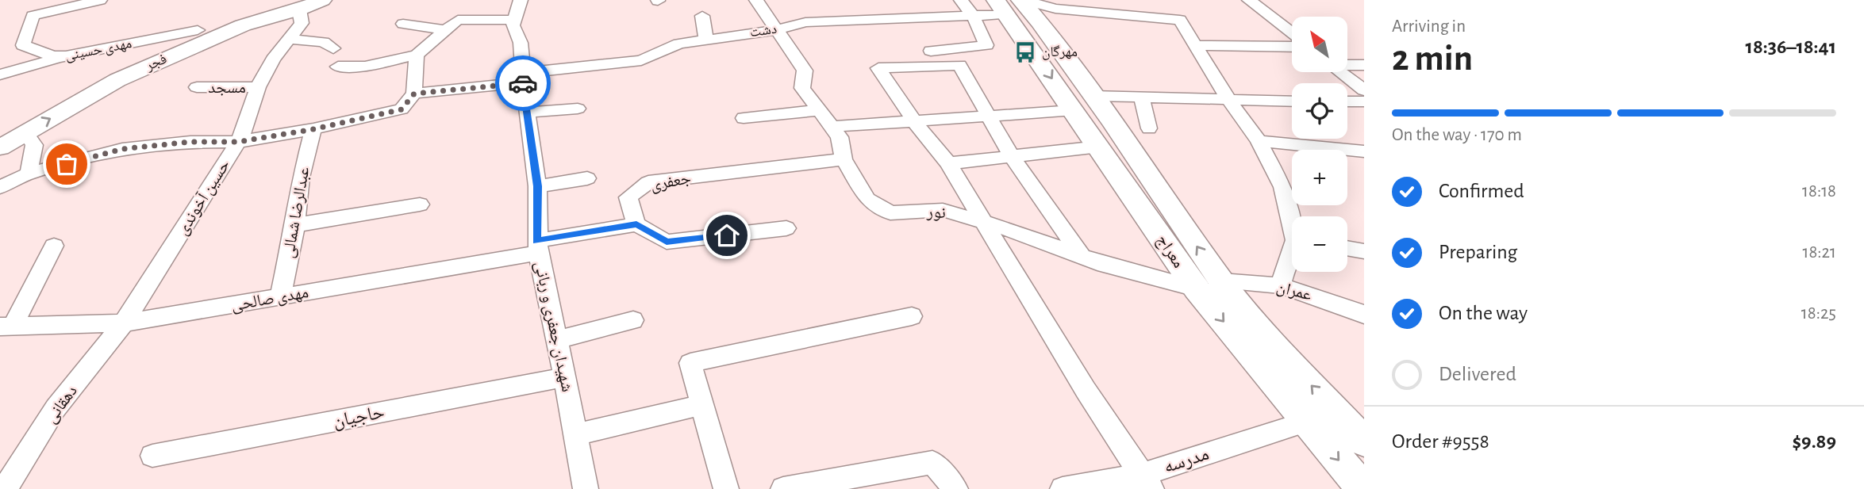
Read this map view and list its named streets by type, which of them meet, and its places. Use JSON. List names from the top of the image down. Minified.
{"streets":{"main road":["فجر","معراج"],"street":["دشت","مهدی حسینی","مسجد","جعفری","حسین آخوندی","عبدالرضا شمالی","نور","عمران","مهدی صالحی","شهیدان جعفری و ربانی","دهقانی","حاجیان","مدرسه"]},"crossings":[["دشت","نور"],["دشت","معراج"],["دشت","شهیدان جعفری و ربانی"],["فجر","حسین آخوندی"],["مسجد","حسین آخوندی"],["جعفری","نور"],["حسین آخوندی","مهدی صالحی"],["حسین آخوندی","دهقانی"],["عبدالرضا شمالی","مهدی صالحی"],["نور","معراج"],["نور","عمران"],["معراج","عمران"],["معراج","مدرسه"],["مهدی صالحی","شهیدان جعفری و ربانی"],["مهدی صالحی","دهقانی"],["شهیدان جعفری و ربانی","حاجیان"]],"places":{"bus stop":["مهرگان"]},"north":"top left","page":{"heading":["2 min","Arriving in","18:36–18:41"],"panel":["Order #9558","$9.89"],"map_buttons":["+","−"],"bar":"On the way · 170 m","list":[["Confirmed","18:18"],["Preparing","18:21"],["On the way","18:25"],"Delivered"]}}
